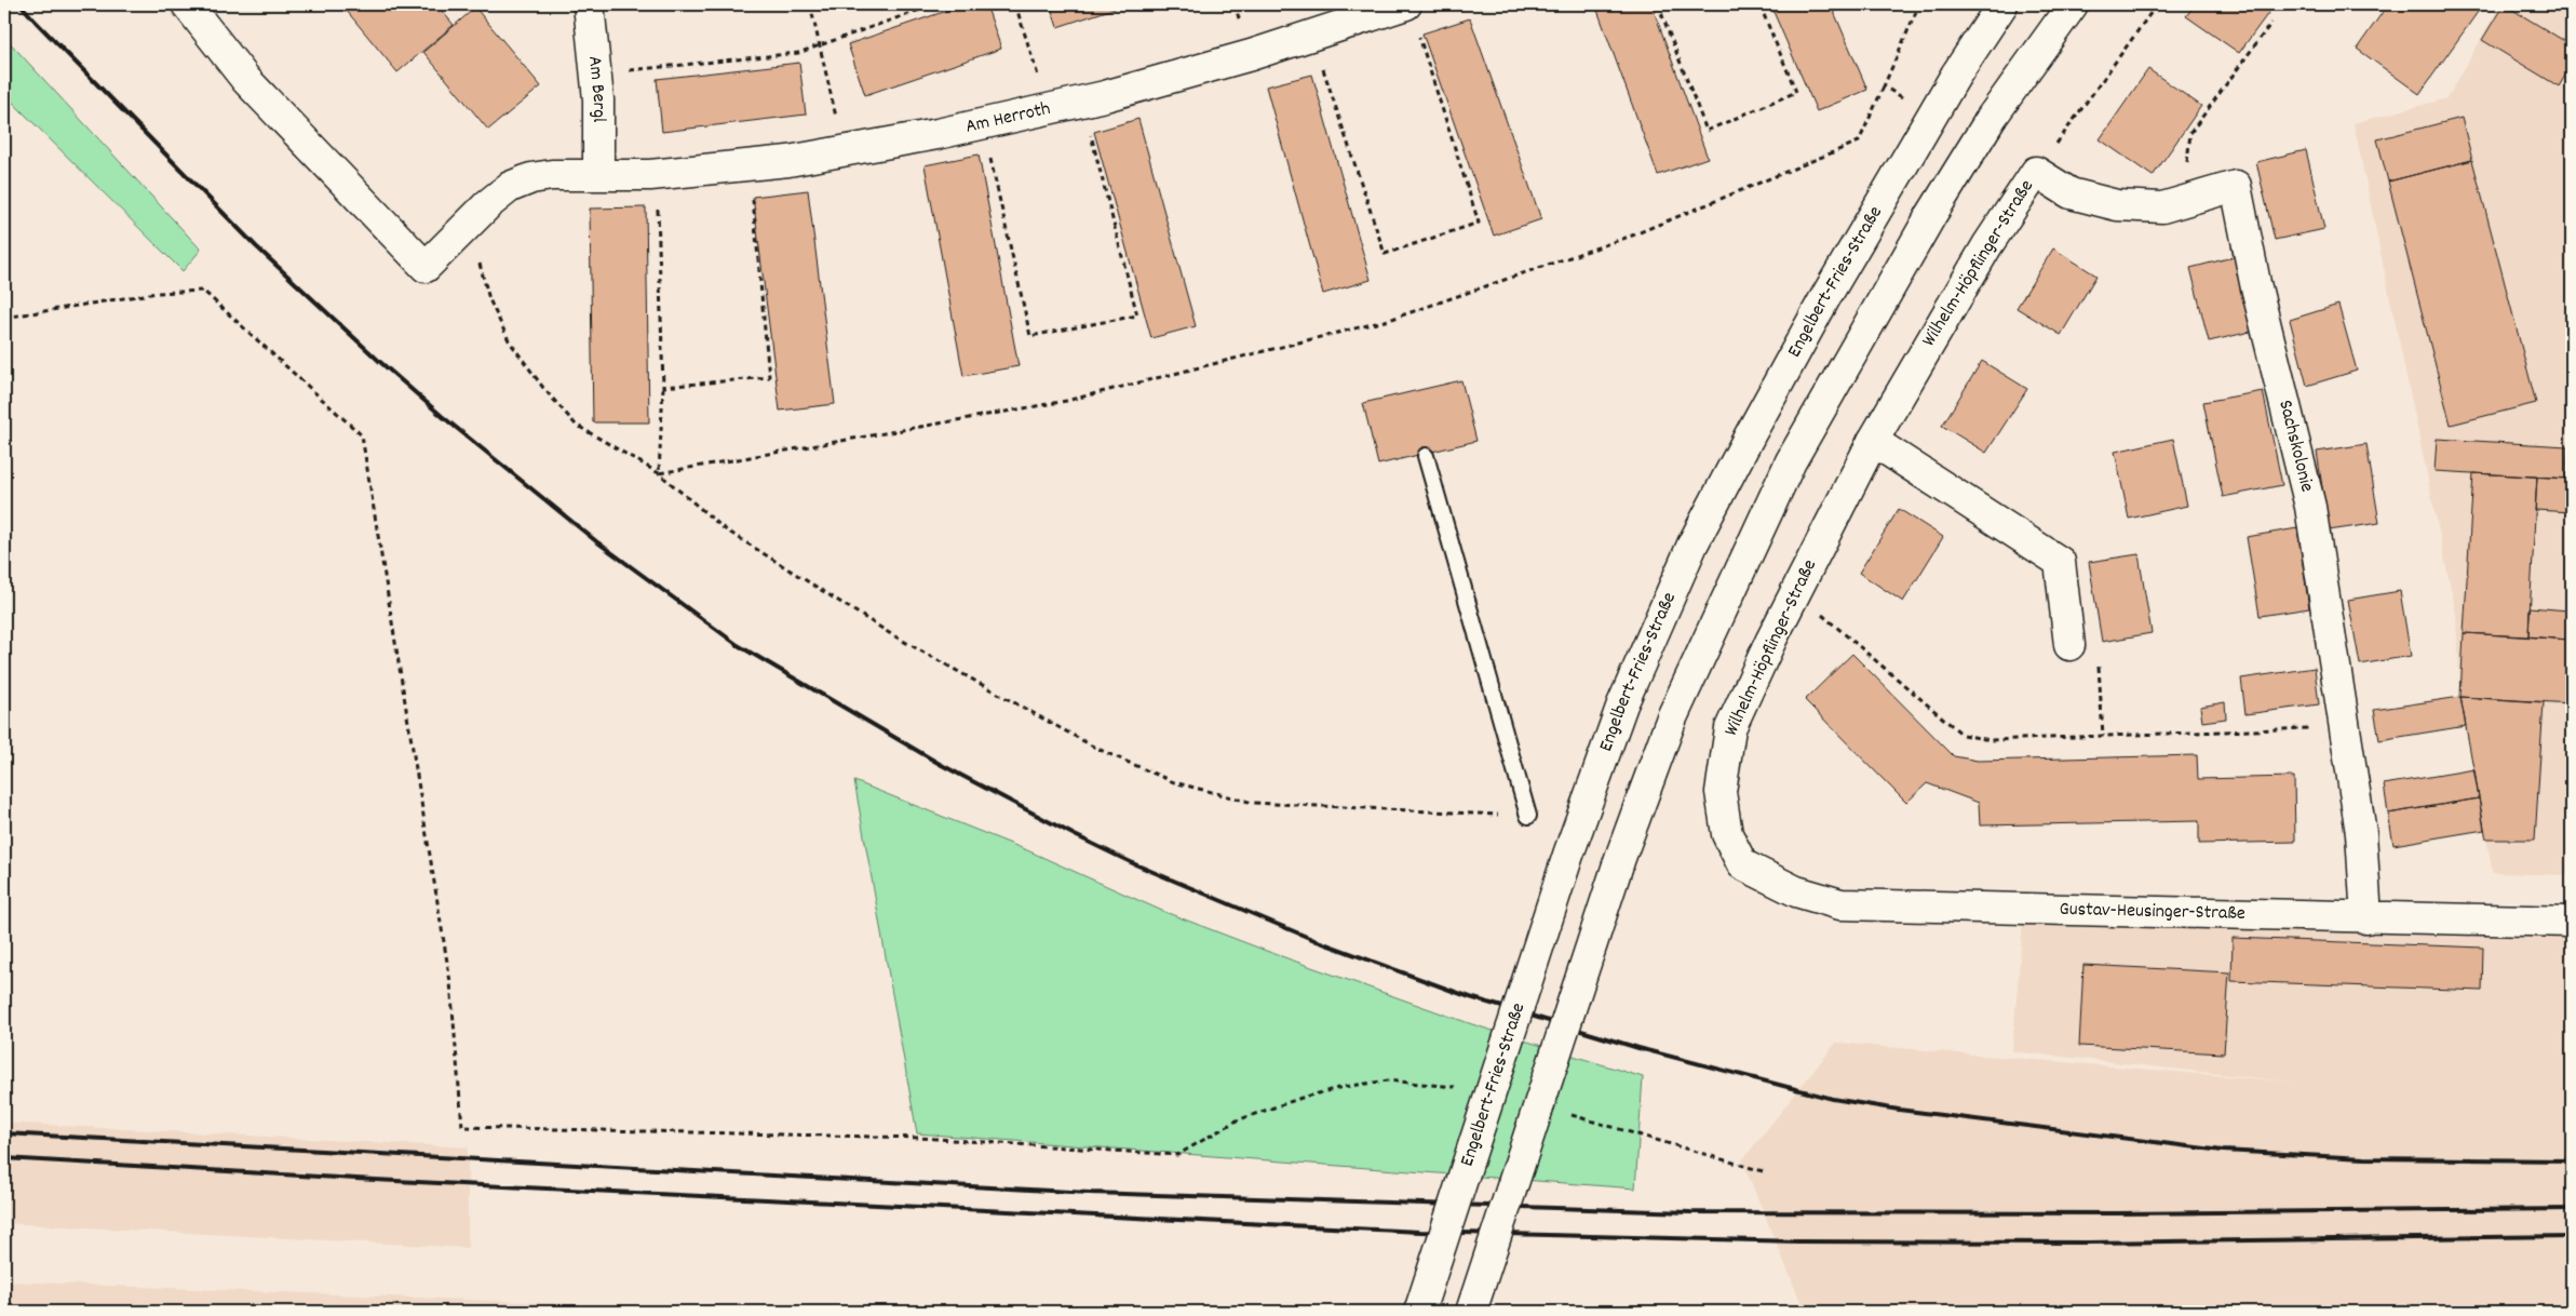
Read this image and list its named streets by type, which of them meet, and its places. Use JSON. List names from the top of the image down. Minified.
{"streets":{"street":["Am Bergl","Am Herroth","Wilhelm-Höpflinger-Straße","Engelbert-Fries-Straße","Sachskolonie","Gustav-Heusinger-Straße"]},"crossings":[["Am Bergl","Am Herroth"],["Wilhelm-Höpflinger-Straße","Sachskolonie"],["Wilhelm-Höpflinger-Straße","Gustav-Heusinger-Straße"],["Sachskolonie","Gustav-Heusinger-Straße"]]}
